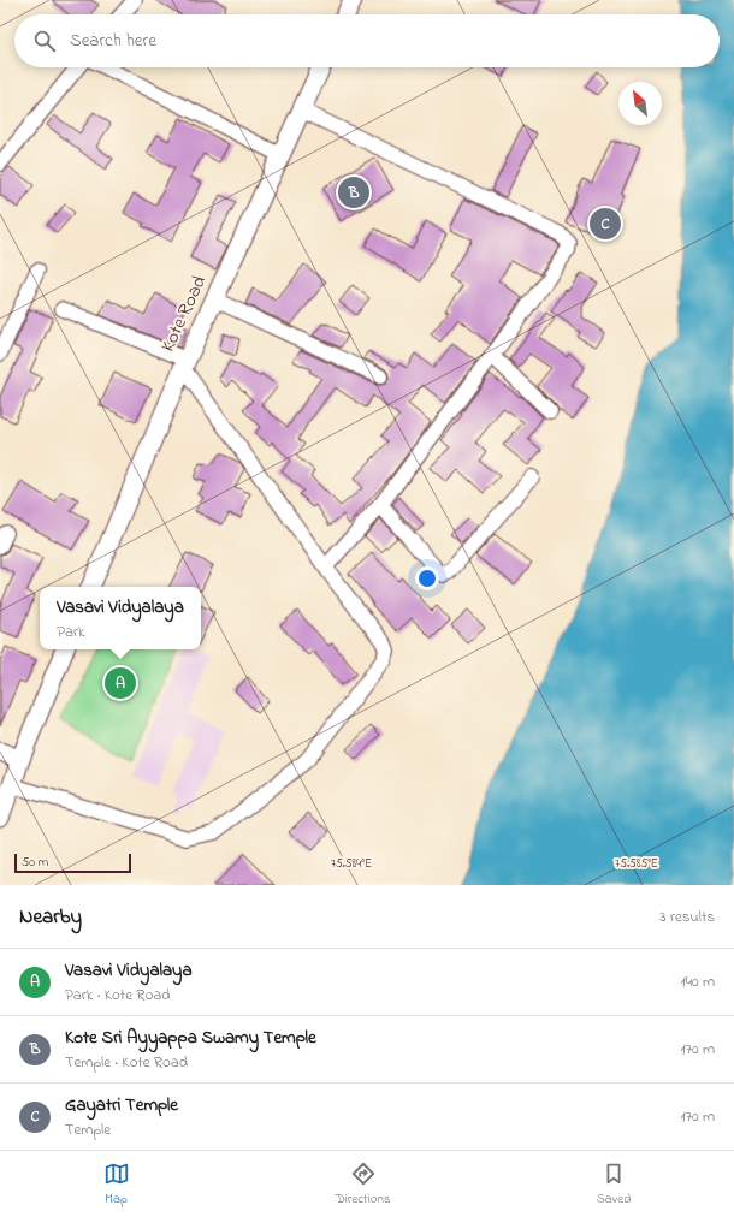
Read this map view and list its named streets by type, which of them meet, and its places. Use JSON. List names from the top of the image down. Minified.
{"streets":{"street":["Kote Road"]},"scale_bar":"50 m","north":"top left","page":{"search":"Search here","pins":["B","C","A"],"popup":["Vasavi Vidyalaya","Park"],"scale":"50 m","heading":["Nearby","3 results"],"list":[{"mark":"A","name":"Vasavi Vidyalaya","note":"Park · Kote Road","value":"140 m"},{"mark":"B","name":"Kote Sri Ayyappa Swamy Temple","note":"Temple · Kote Road","value":"170 m"},{"mark":"C","name":"Gayatri Temple","note":"Temple","value":"170 m"}],"nav":["Map","Directions","Saved"]},"coordinates":["75.584°E","75.585°E"]}
